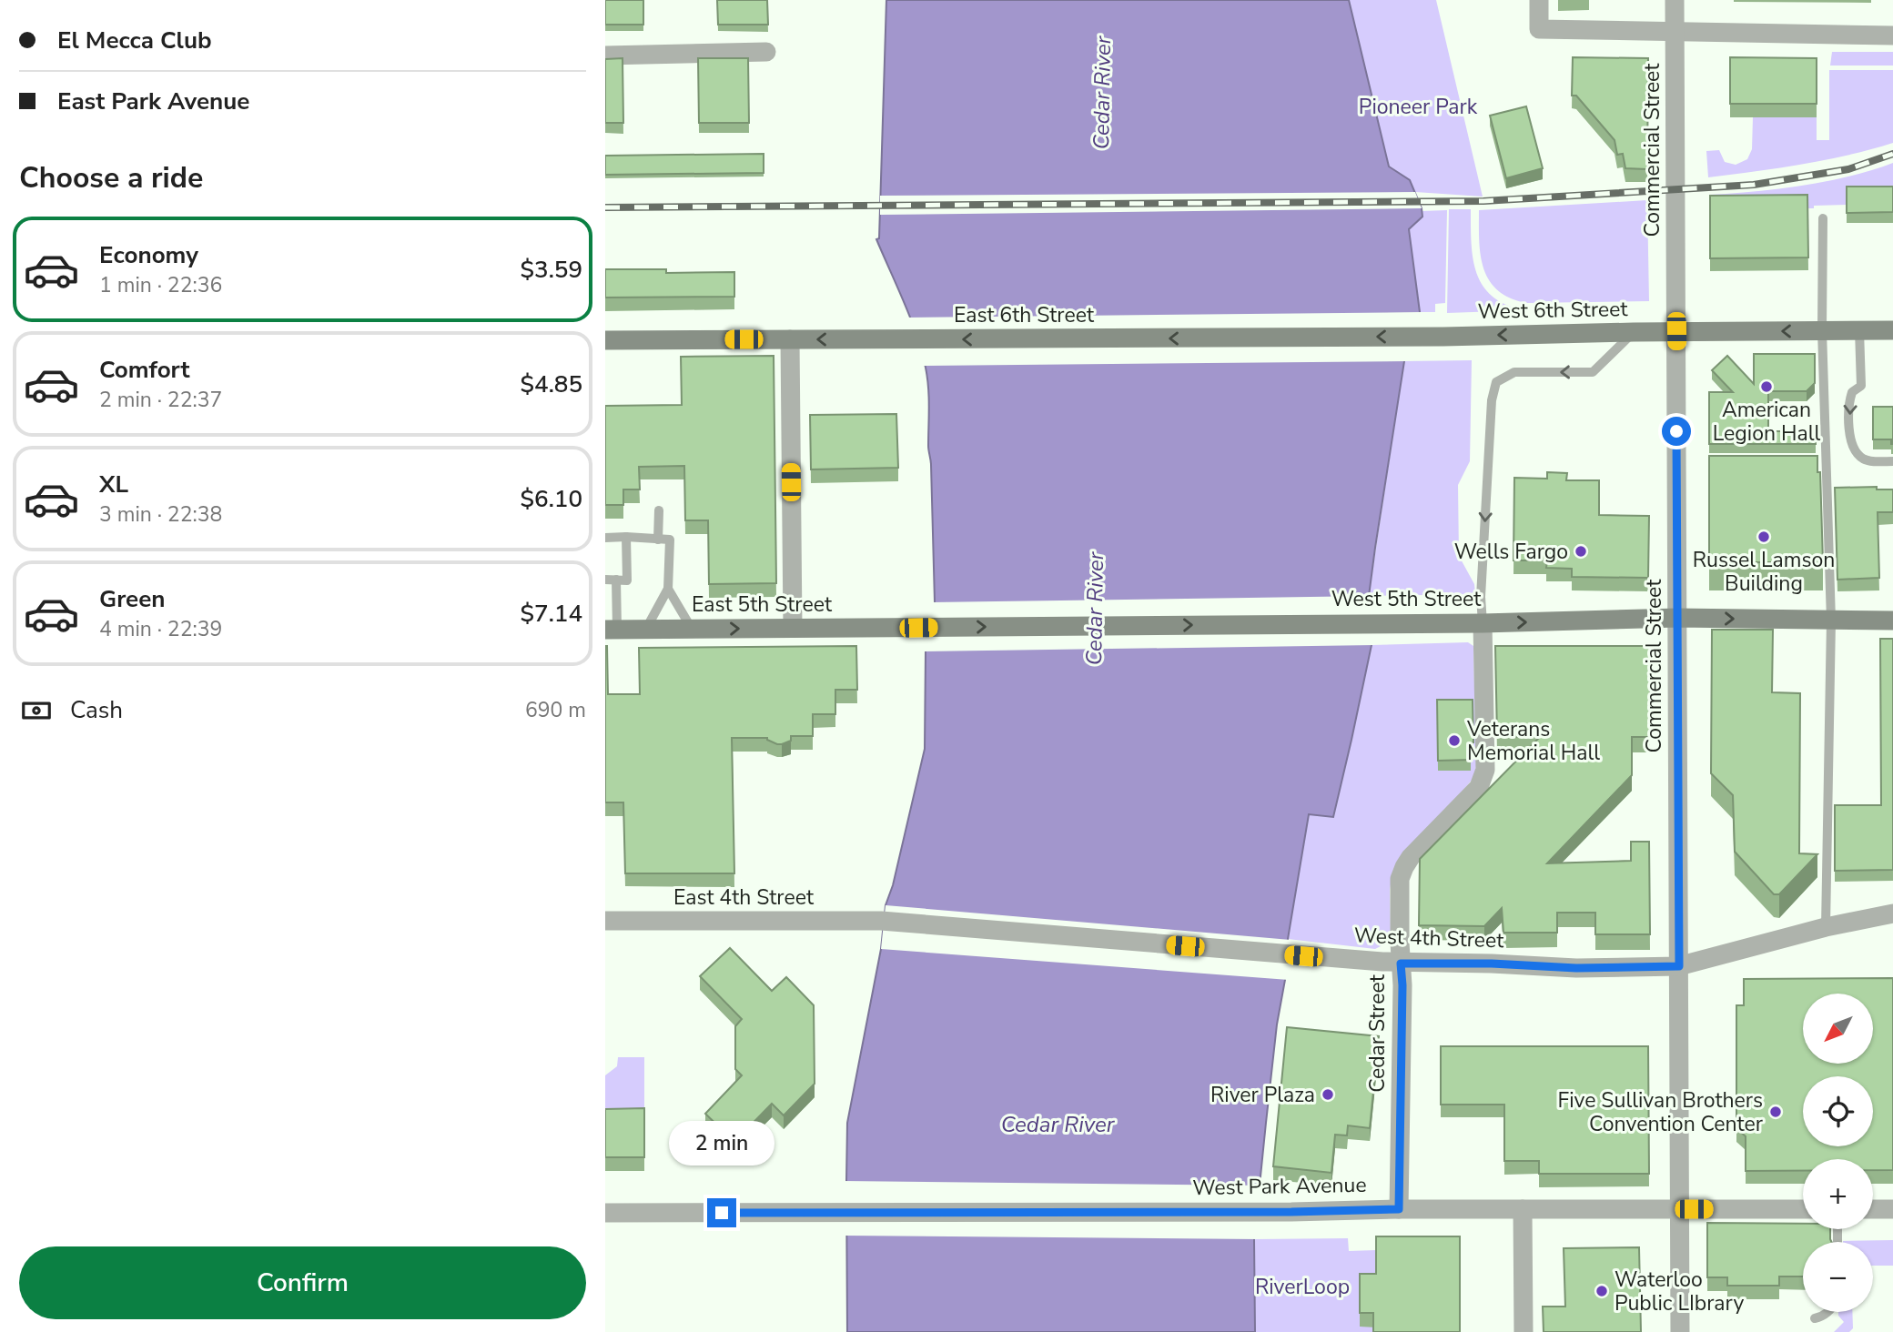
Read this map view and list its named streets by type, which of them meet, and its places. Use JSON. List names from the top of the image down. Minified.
{"streets":{"main road":["West 6th Street","East 6th Street","West 5th Street","East 5th Street"],"street":["Commercial Street","East 4th Street","West 4th Street","Cedar Street","West Park Avenue"]},"crossings":[["Commercial Street","West 6th Street"],["Commercial Street","West 5th Street"],["Commercial Street","West 4th Street"],["Commercial Street","West Park Avenue"],["West 6th Street","East 6th Street"],["West 5th Street","East 5th Street"],["West 5th Street","Cedar Street"],["East 4th Street","West 4th Street"],["West 4th Street","Cedar Street"],["Cedar Street","West Park Avenue"]],"one_way":["West 6th Street","East 6th Street","West 5th Street"],"water":["Cedar River"],"parks":["Pioneer Park","RiverLoop"],"places":["American Legion Hall","Russel Lamson Building","Wells Fargo","Veterans Memorial Hall","River Plaza","Five Sullivan Brothers Convention Center","Waterloo Public LIbrary"],"north":"bottom left","page":{"banner":["El Mecca Club","East Park Avenue"],"heading":"Choose a ride","list":[{"name":"Economy","note":"1 min · 22:36","value":"$3.59"},{"name":"Comfort","note":"2 min · 22:37","value":"$4.85"},{"name":"XL","note":"3 min · 22:38","value":"$6.10"},{"name":"Green","note":"4 min · 22:39","value":"$7.14"}],"pay":["Cash","690 m"],"map_buttons":["+","−"],"bubble":"2 min","buttons":"Confirm"}}
